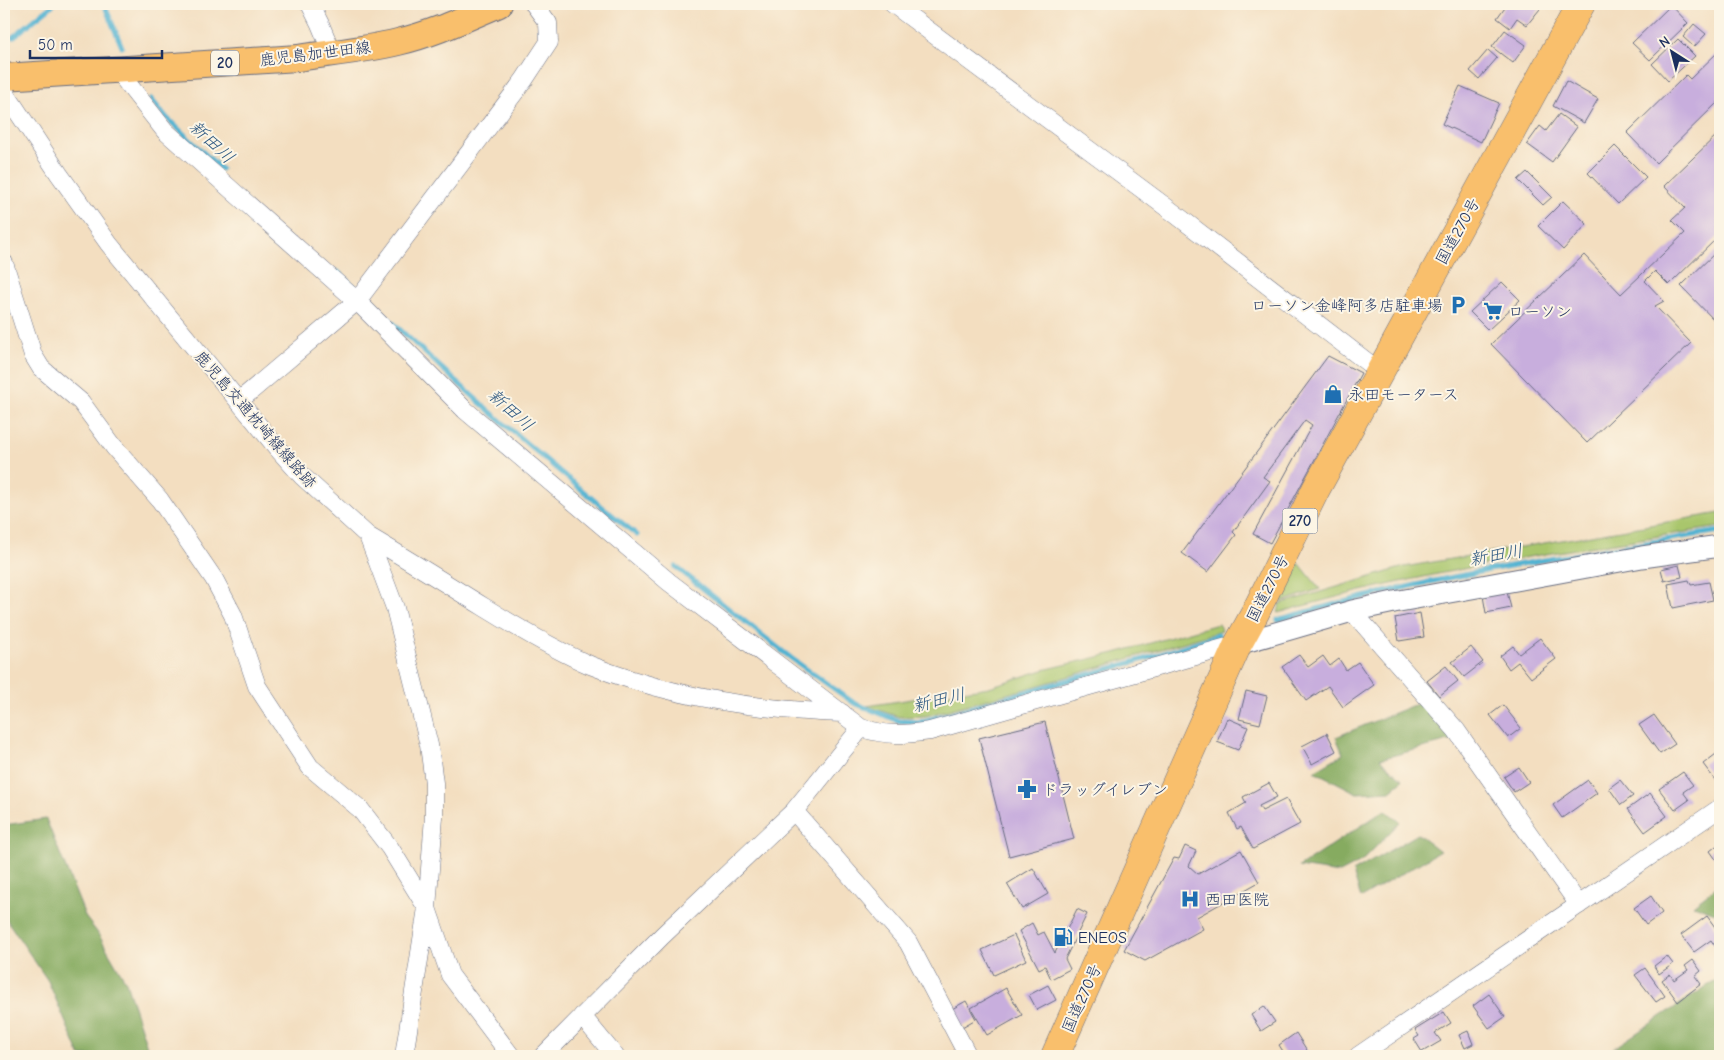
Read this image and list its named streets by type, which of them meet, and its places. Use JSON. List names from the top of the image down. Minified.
{"streets":{"highway":["国道270号","270"],"main road":["鹿児島加世田線","20"],"street":["鹿児島交通枕崎線線路跡"]},"water":["新田川"],"places":{"parking":["ローソン金峰阿多店駐車場"],"supermarket":["ローソン"],"shop":["永田モータース"],"pharmacy":["ドラッグイレブン"],"hospital":["西田医院"],"fuel station":["ENEOS"]},"scale_bar":"50 m","north":"top left"}
